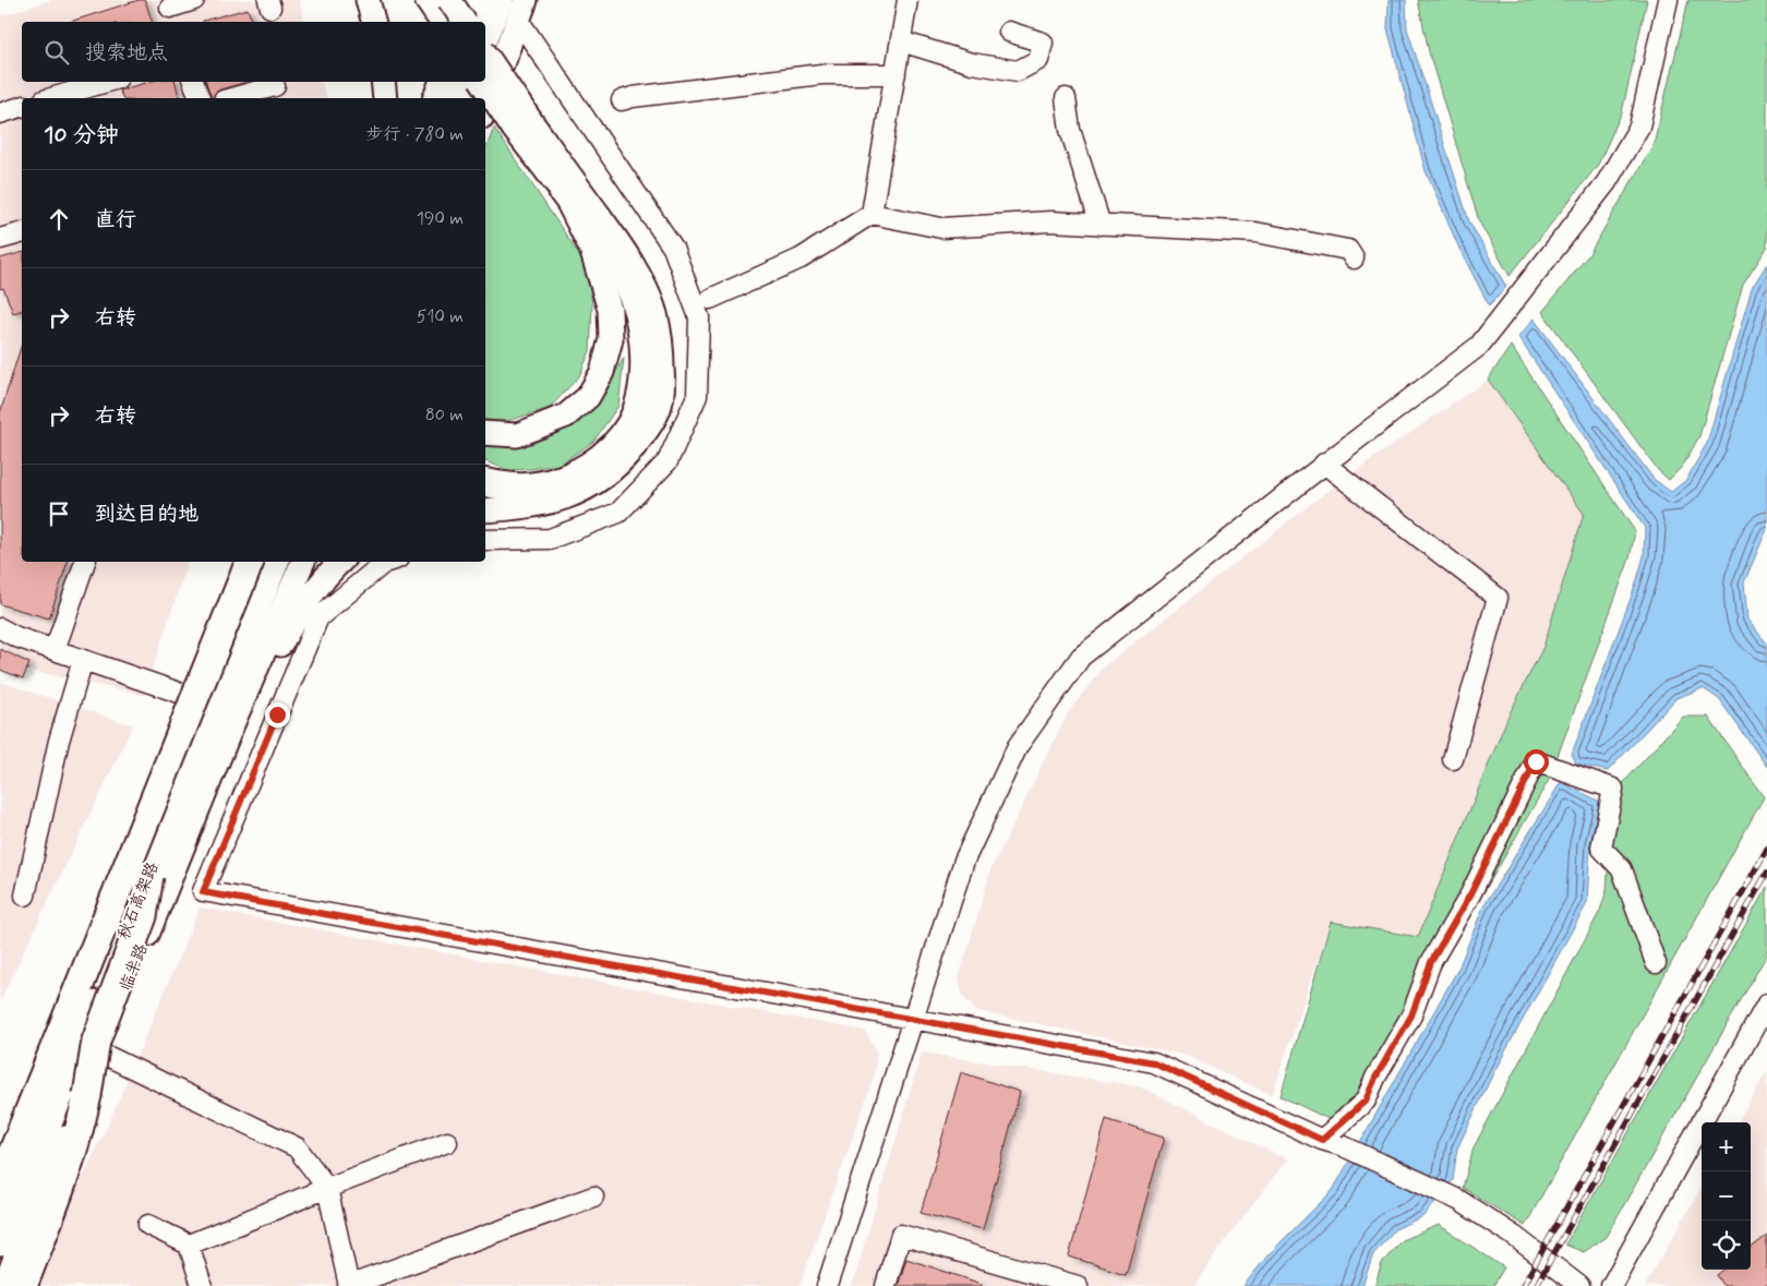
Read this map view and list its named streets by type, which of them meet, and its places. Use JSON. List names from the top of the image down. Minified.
{"streets":{"highway":["秋石高架路"],"main road":["临半路"]},"crossings":[["秋石高架路","临半路"]],"page":{"search":"搜索地点","heading":["10 分钟","步行 · 780 m"],"list":[["直行","190 m"],["右转","510 m"],["右转","80 m"],"到达目的地"],"map_buttons":["+","−"]}}
